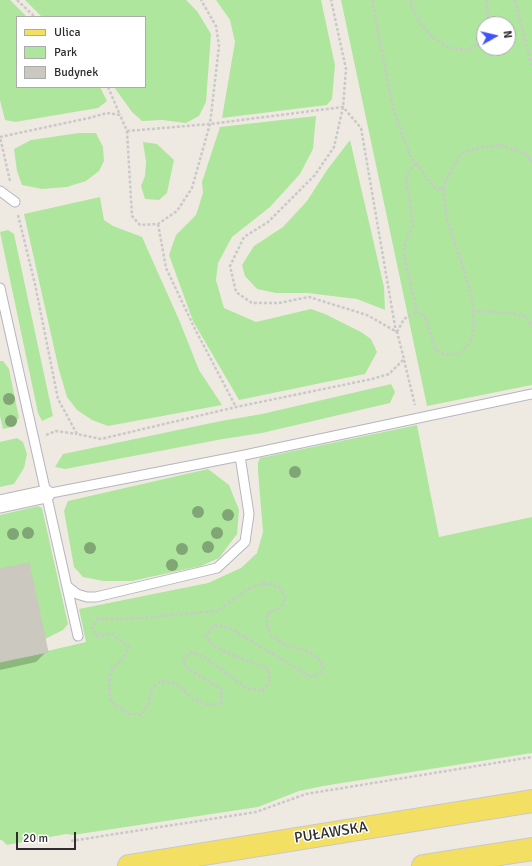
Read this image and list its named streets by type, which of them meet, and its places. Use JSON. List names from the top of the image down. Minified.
{"streets":{"main road":["PUŁAWSKA"]},"legend":["Ulica","Park","Budynek"],"scale_bar":"20 m","north":"right"}
